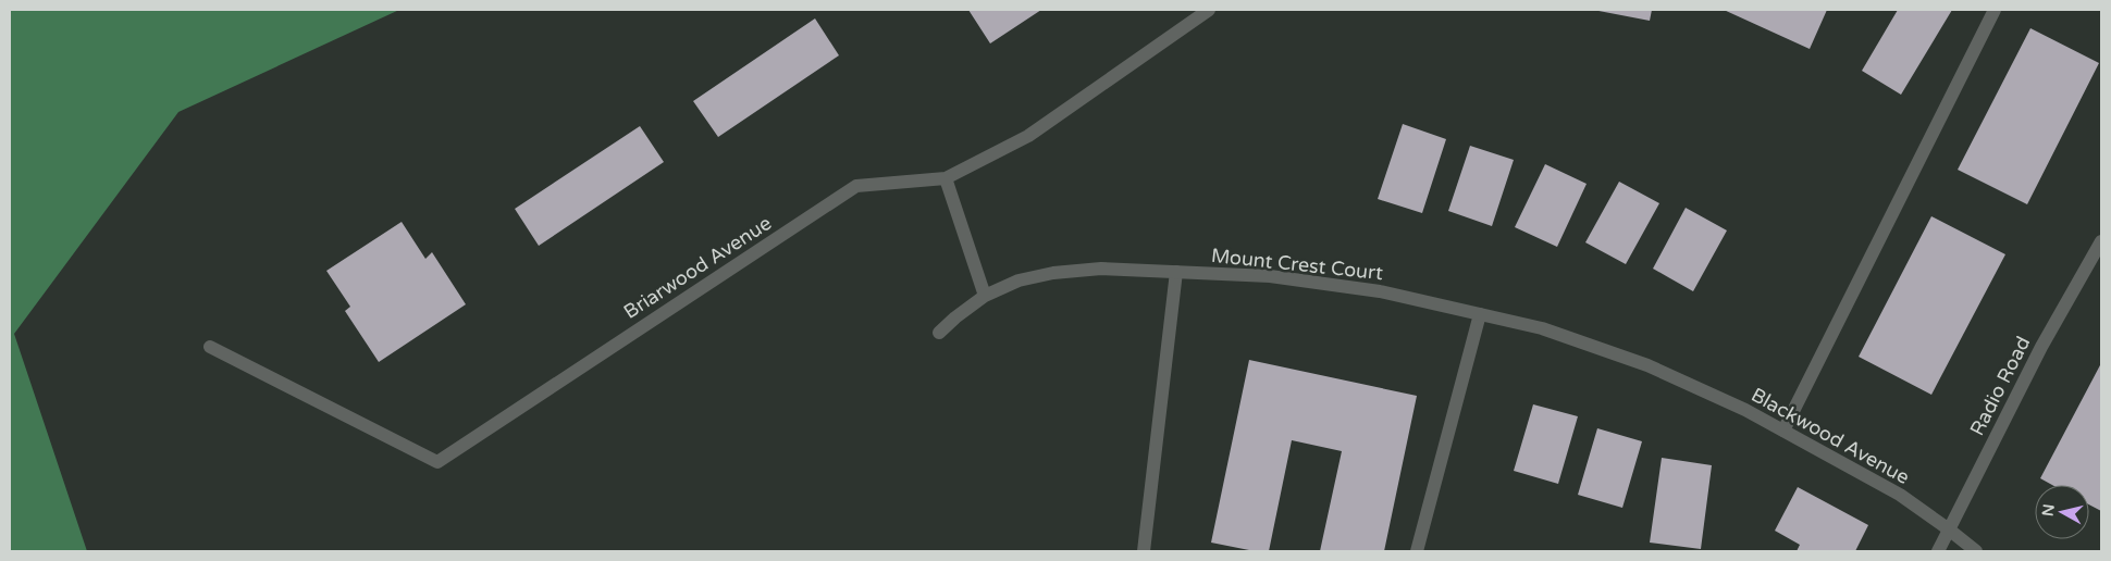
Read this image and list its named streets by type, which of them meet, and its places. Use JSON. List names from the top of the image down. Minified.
{"streets":{"street":["Mount Crest Court","Briarwood Avenue","Radio Road","Blackwood Avenue"]},"crossings":[["Mount Crest Court","Blackwood Avenue"],["Radio Road","Blackwood Avenue"]],"north":"left"}
